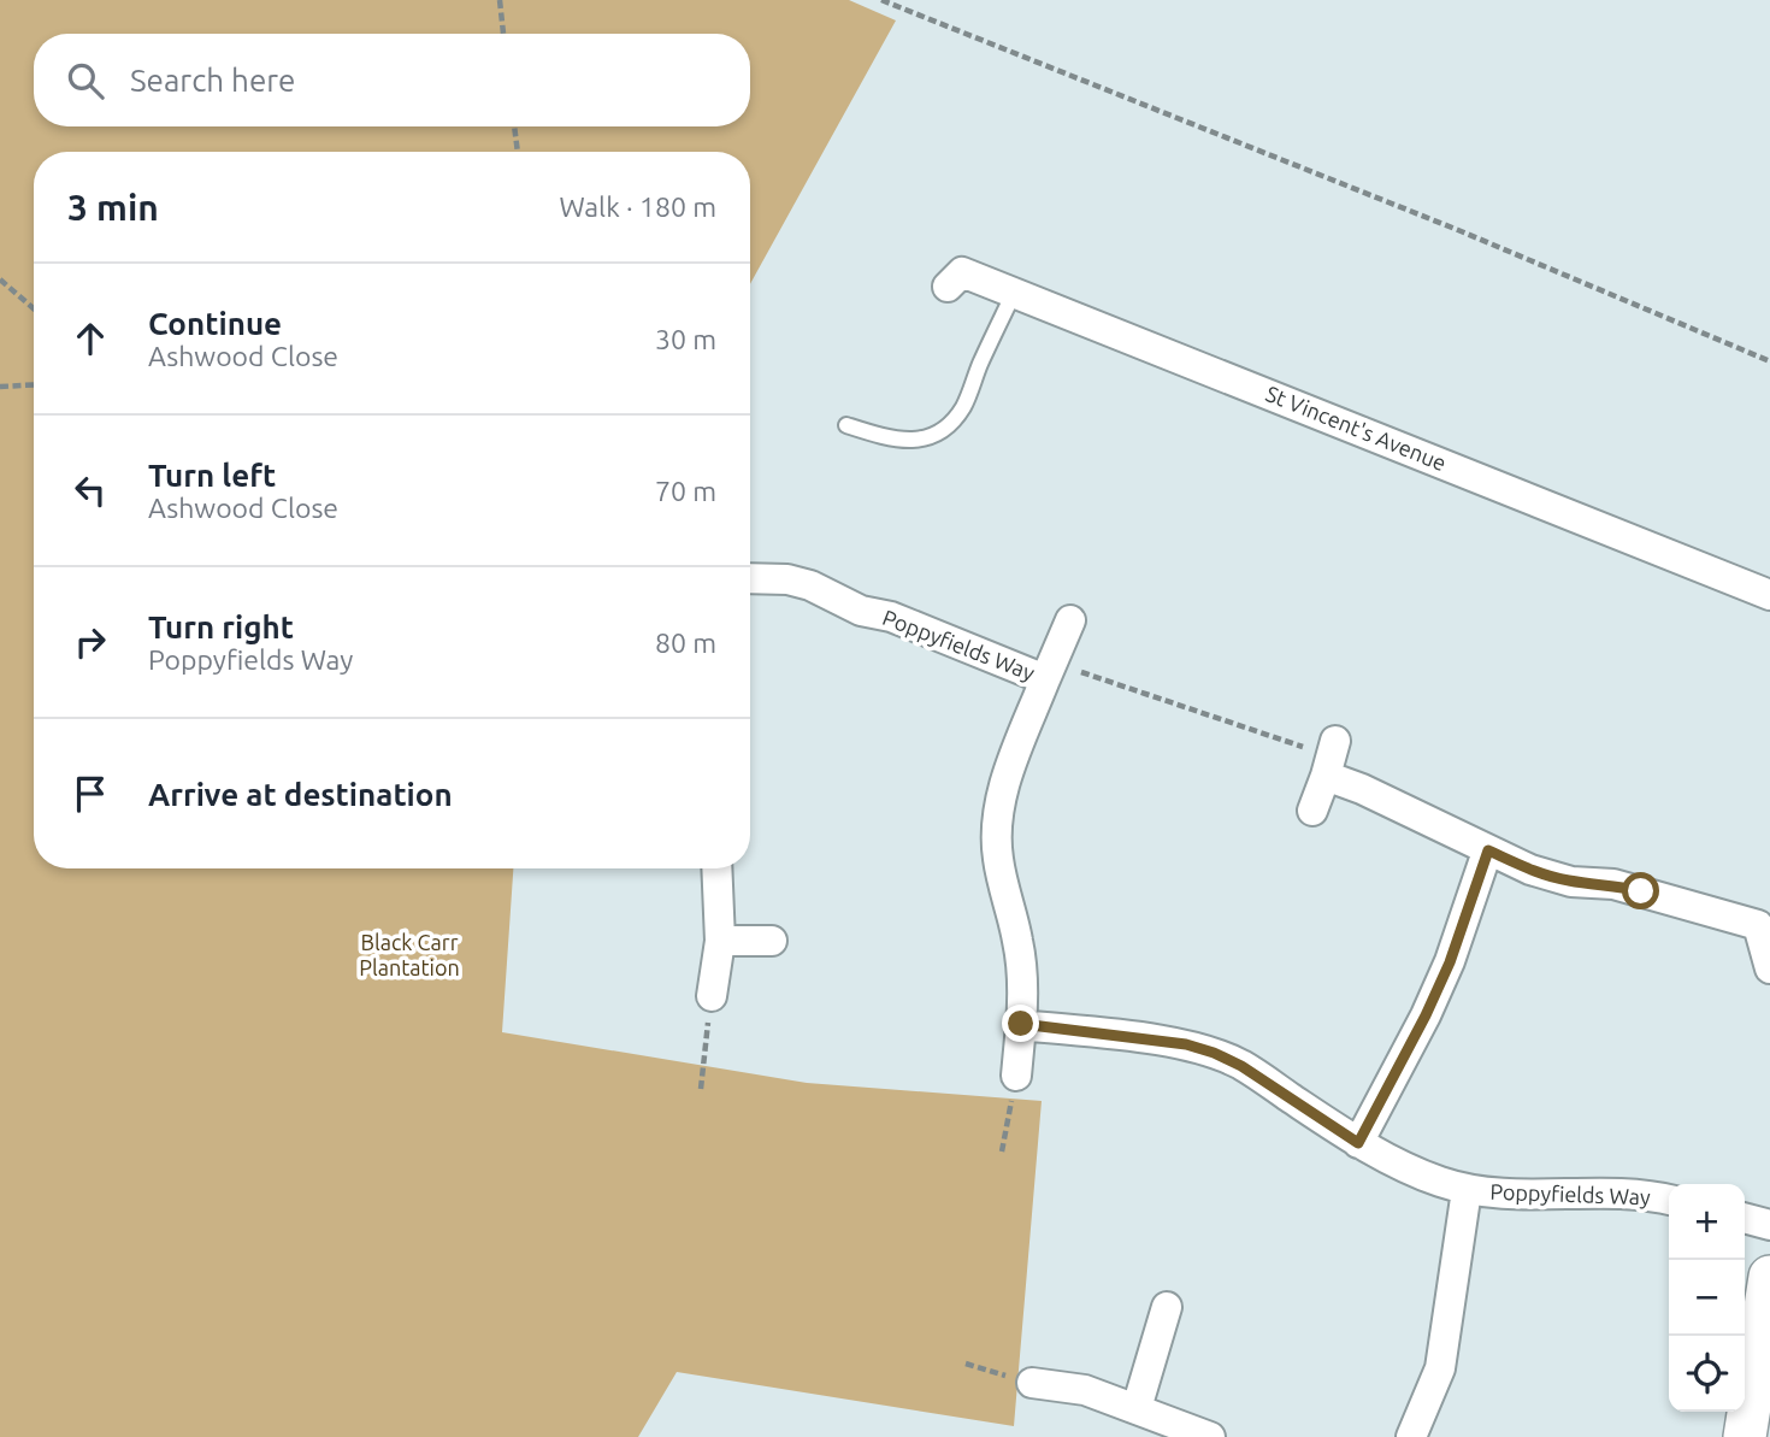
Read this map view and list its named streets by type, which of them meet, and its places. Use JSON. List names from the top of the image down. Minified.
{"streets":{"street":["St Vincent's Avenue","Poppyfields Way"]},"parks":["Black Carr Plantation"],"page":{"search":"Search here","heading":["3 min","Walk · 180 m"],"list":[["Continue","Ashwood Close","30 m"],["Turn left","Ashwood Close","70 m"],["Turn right","Poppyfields Way","80 m"],"Arrive at destination"],"map_buttons":["+","−"]}}
